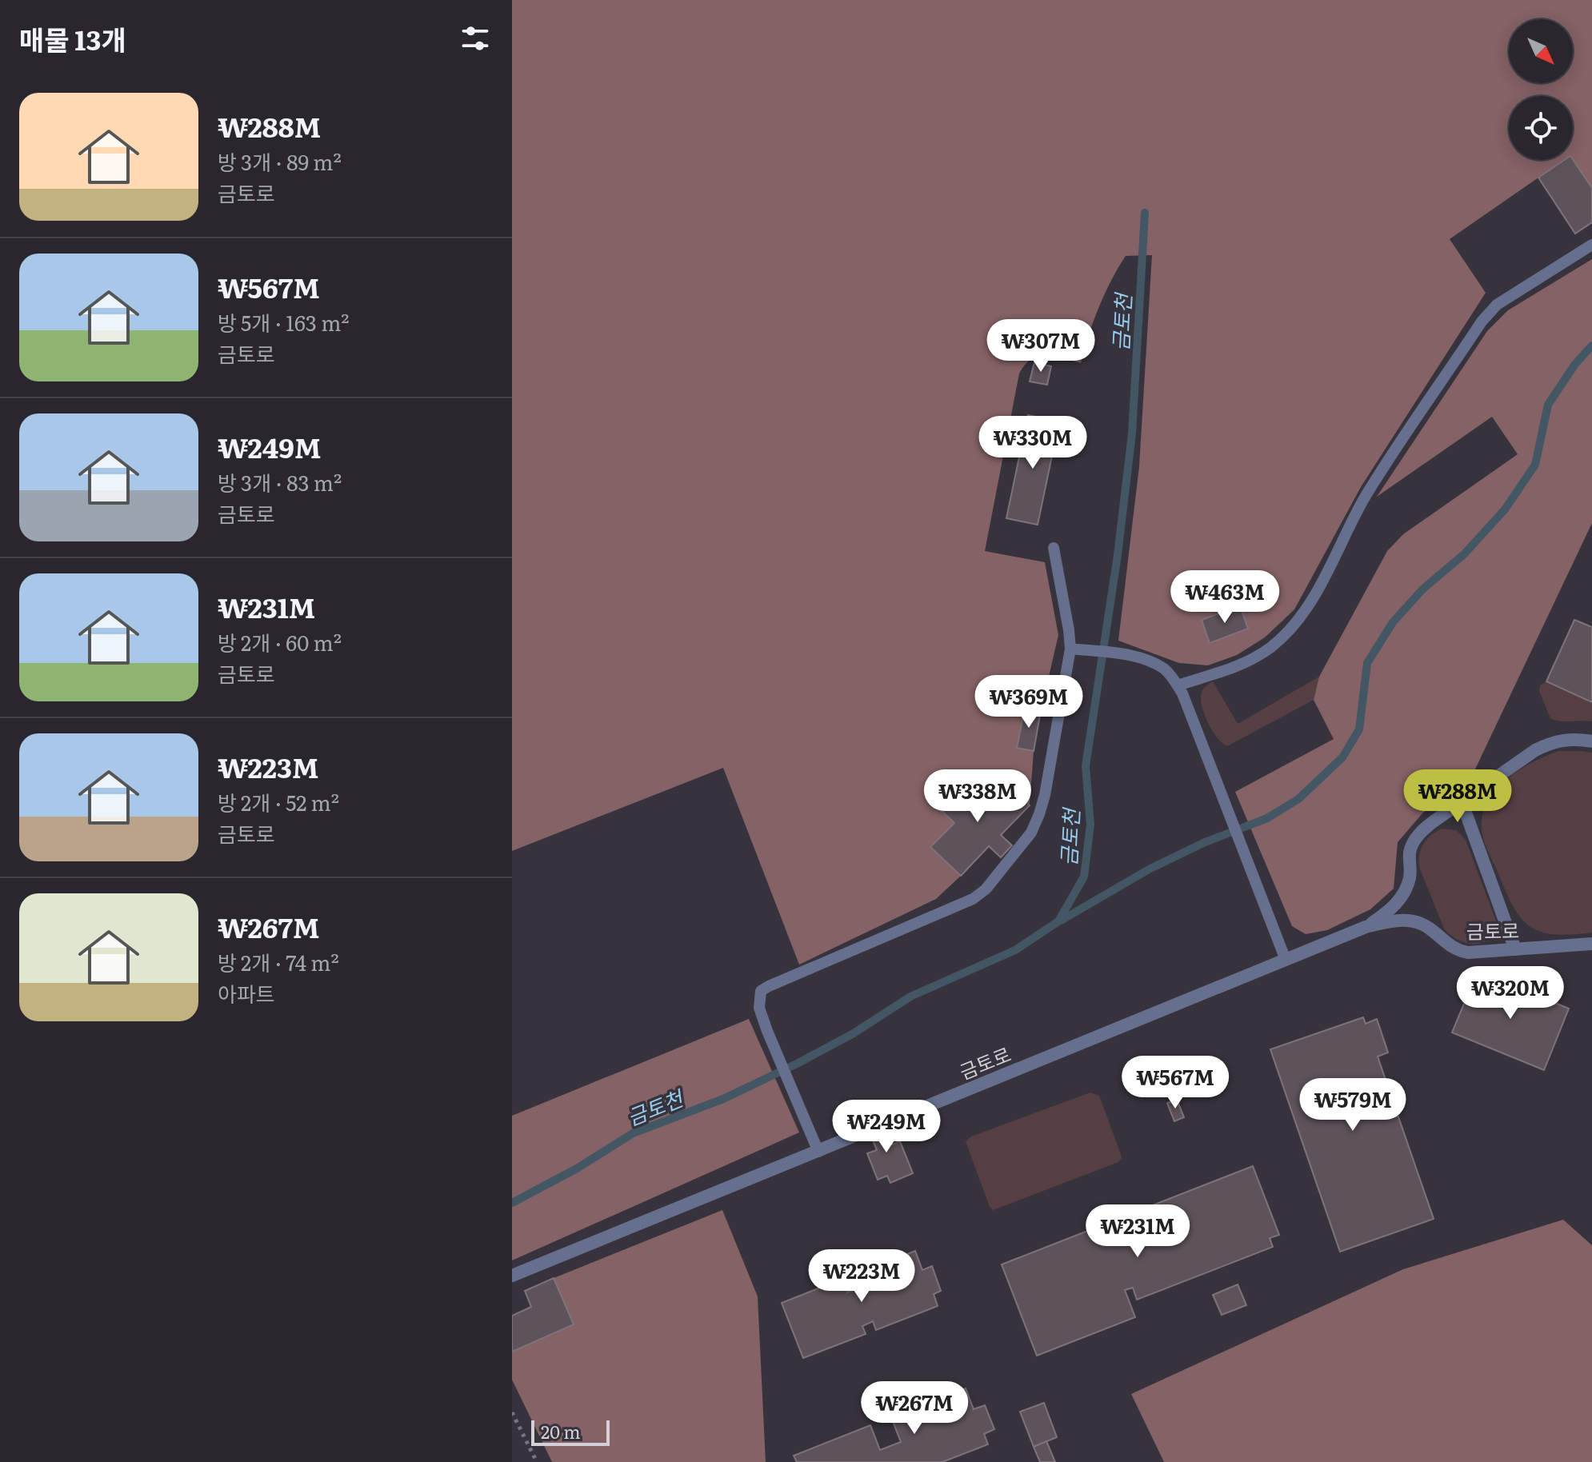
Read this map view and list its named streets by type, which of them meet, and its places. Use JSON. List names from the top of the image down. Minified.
{"streets":{"street":["금토로"]},"water":["금토천"],"scale_bar":"20 m","north":"bottom right","page":{"heading":"매물 13개","list":[{"name":"₩288M","note":"방 3개 · 89 m² · 금토로"},{"name":"₩567M","note":"방 5개 · 163 m² · 금토로"},{"name":"₩249M","note":"방 3개 · 83 m² · 금토로"},{"name":"₩231M","note":"방 2개 · 60 m² · 금토로"},{"name":"₩223M","note":"방 2개 · 52 m² · 금토로"},{"name":"₩267M","note":"방 2개 · 74 m² · 아파트"}],"price":["₩307M","₩330M","₩463M","₩369M","₩338M","₩288M","₩320M","₩567M","₩579M","₩249M","₩231M","₩223M","₩267M"],"scale":"20 m"}}
